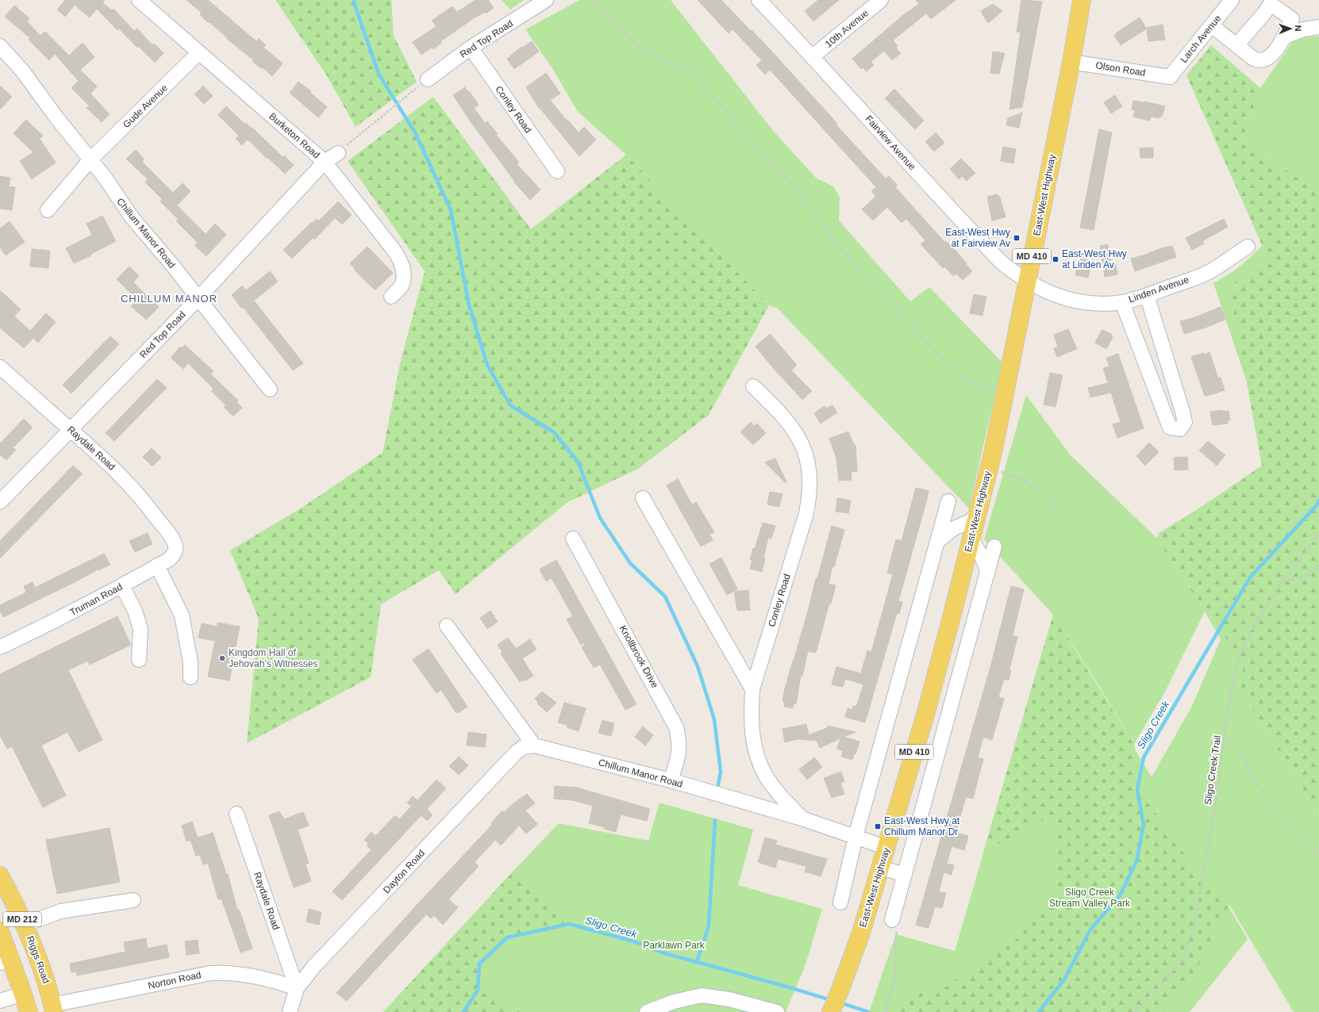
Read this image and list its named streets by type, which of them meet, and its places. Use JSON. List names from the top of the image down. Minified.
{"streets":{"main road":["East-West Highway","MD 410","MD 212","Riggs Road"],"street":["10th Avenue","Red Top Road","Larch Avenue","Olson Road","Gude Avenue","Conley Road","Burketon Road","Fairview Avenue","Chillum Manor Road","Linden Avenue","Raydale Road","Truman Road","Knollbrook Drive","Dayton Road","Norton Road"],"path":["Sligo Creek Trail"]},"crossings":[["10th Avenue","Fairview Avenue"],["Red Top Road","Conley Road"],["Red Top Road","Burketon Road"],["Red Top Road","Chillum Manor Road"],["Red Top Road","Raydale Road"],["Larch Avenue","Olson Road"],["Olson Road","East-West Highway"],["Gude Avenue","Burketon Road"],["Gude Avenue","Chillum Manor Road"],["Conley Road","Chillum Manor Road"],["Fairview Avenue","East-West Highway"],["Fairview Avenue","Linden Avenue"],["East-West Highway","Chillum Manor Road"],["East-West Highway","Linden Avenue"],["Chillum Manor Road","Knollbrook Drive"],["Chillum Manor Road","Dayton Road"],["Raydale Road","Truman Road"],["Raydale Road","Dayton Road"],["Raydale Road","Norton Road"],["Dayton Road","Norton Road"],["Riggs Road","Norton Road"]],"districts":["CHILLUM MANOR"],"water":["Sligo Creek"],"parks":["Sligo Creek Stream Valley Park","Parklawn Park"],"places":{"transit":["East-West Hwy at Fairview Av","East-West Hwy at Linden Av","East-West Hwy at Chillum Manor Dr"],"other":["Kingdom Hall of Jehovah’s Witnesses"]},"north":"right"}
